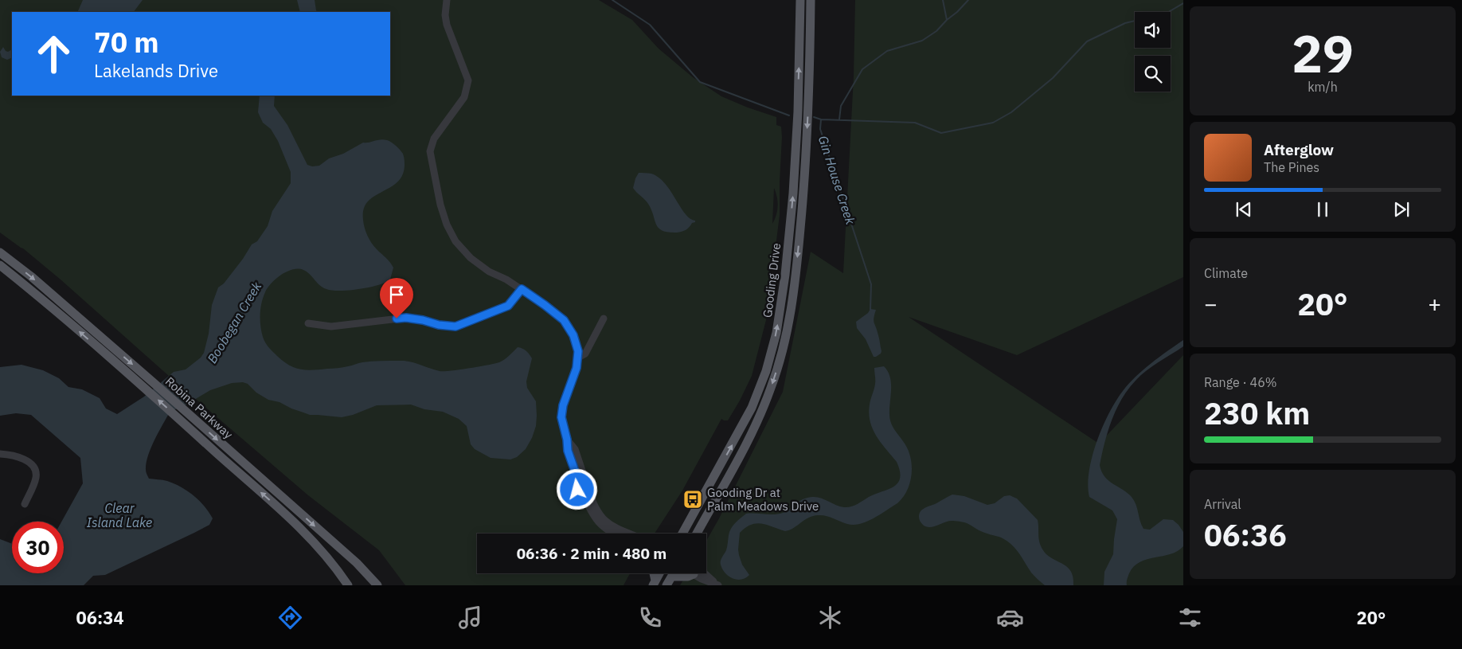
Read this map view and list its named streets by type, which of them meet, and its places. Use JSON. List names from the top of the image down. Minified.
{"streets":{"main road":["Gooding Drive","Robina Parkway"]},"water":["Gin House Creek","Boobegan Creek","Clear Island Lake"],"places":{"bus stop":["Gooding Dr at Palm Meadows Drive"]},"page":{"tile":[["29","km/h"],"Climate",["Range · 46%","230 km"],["Arrival","06:36"]],"turn":["70 m","Lakelands Drive"],"song":["Afterglow","The Pines"],"heat":["−","20°","+"],"limit":"30","trip":"06:36 · 2 min · 480 m","tabs":["06:34","20°"]}}
